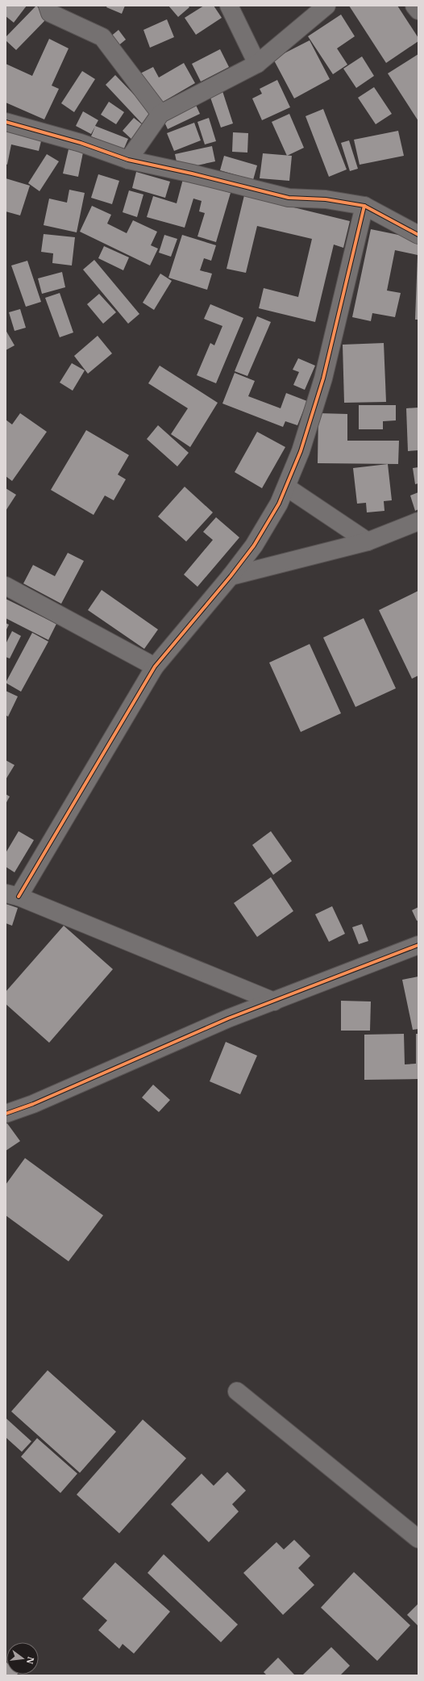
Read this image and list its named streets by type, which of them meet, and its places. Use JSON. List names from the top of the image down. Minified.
{"north":"right"}
